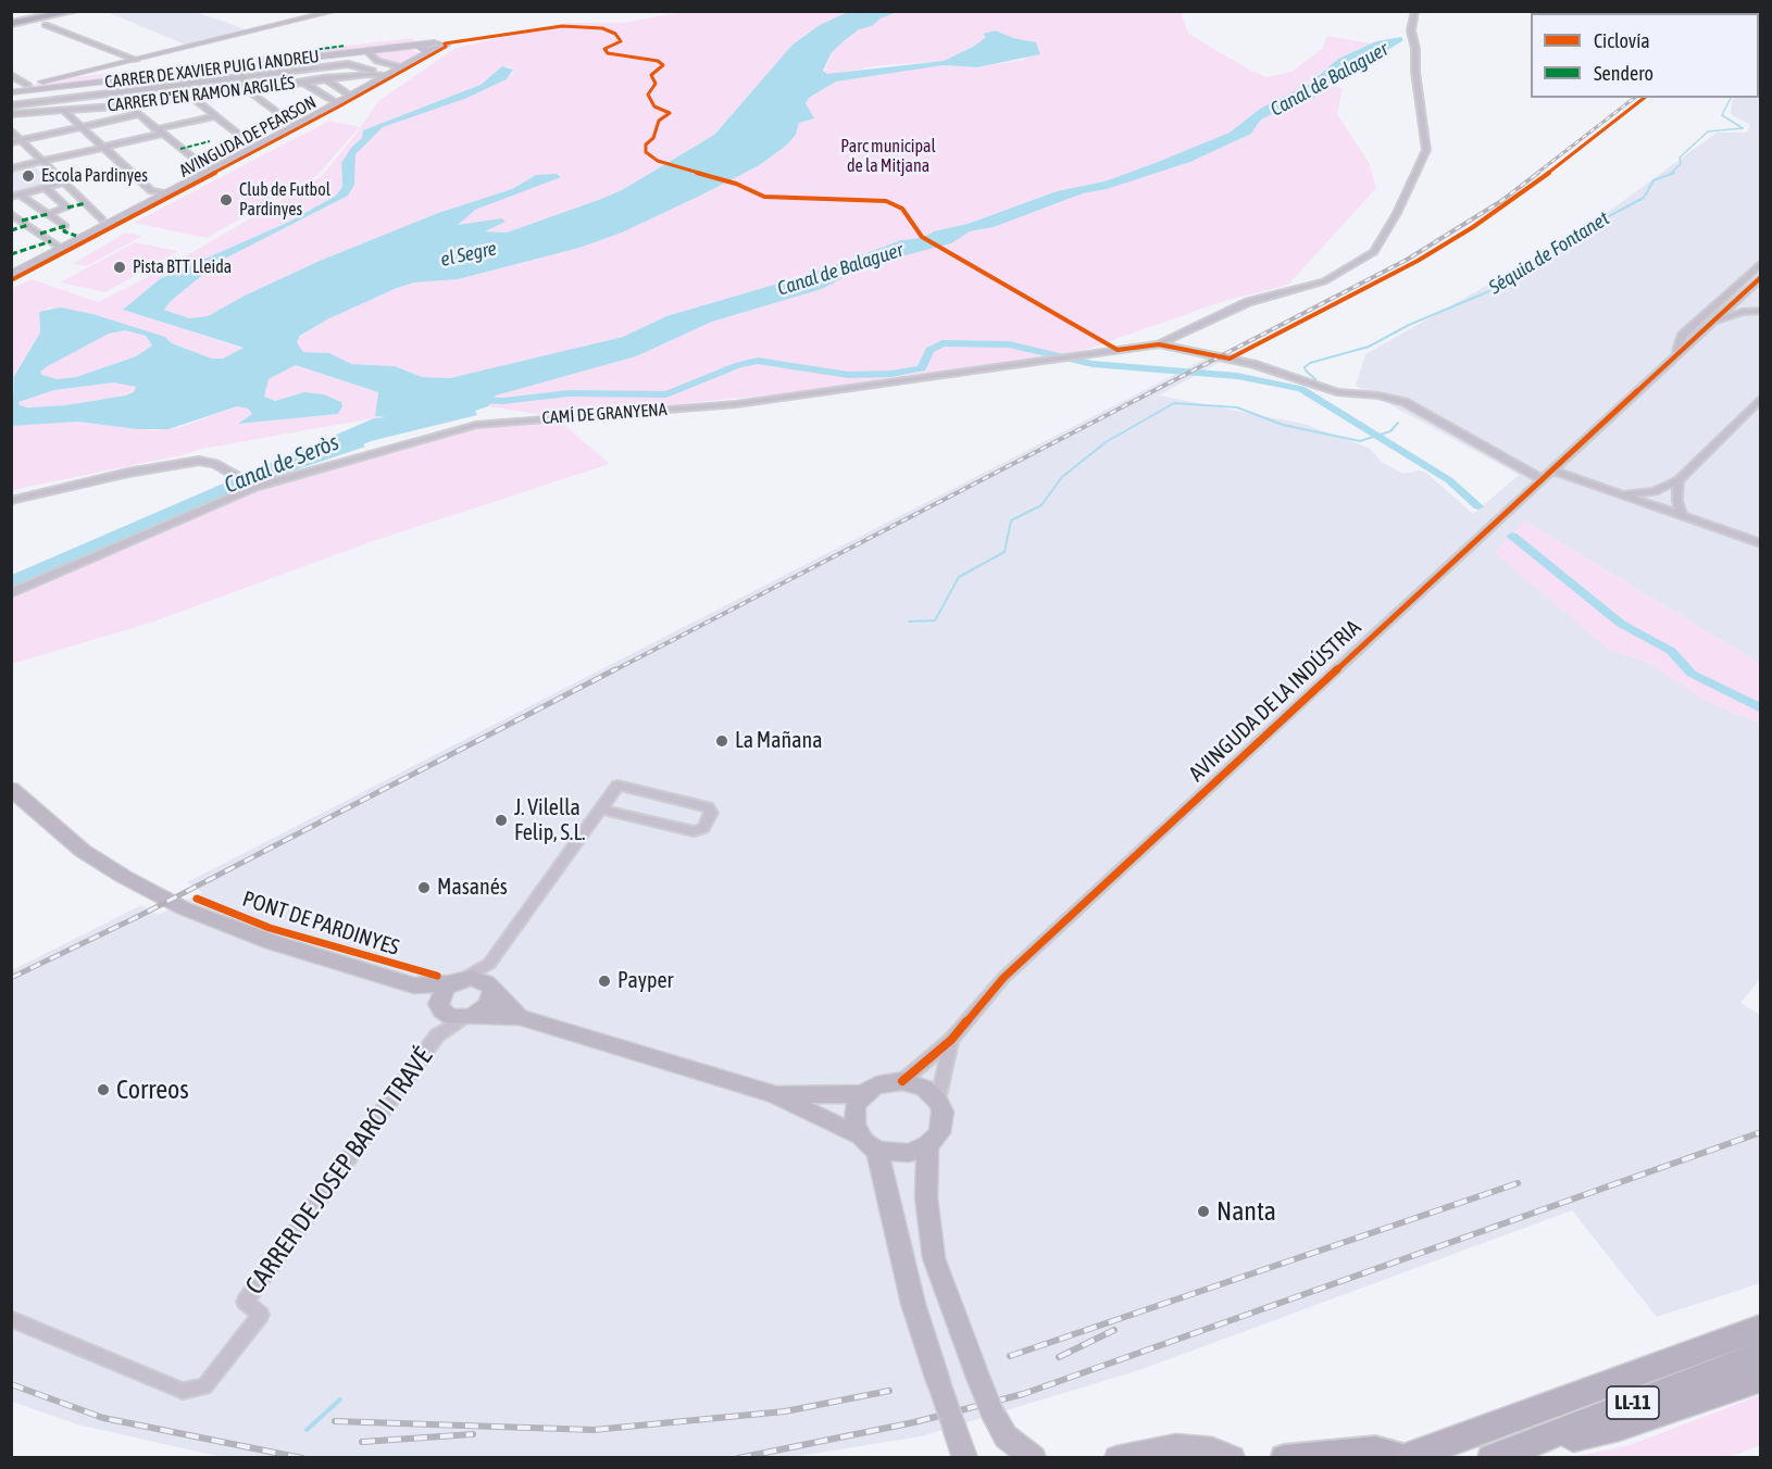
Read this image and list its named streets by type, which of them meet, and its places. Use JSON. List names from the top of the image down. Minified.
{"streets":{"highway":["LL-11"],"main road":["PONT DE PARDINYES"],"street":["CARRER DE XAVIER PUIG I ANDREU","CARRER D'EN RAMON ARGILÉS","AVINGUDA DE PEARSON","CAMÍ DE GRANYENA","AVINGUDA DE LA INDÚSTRIA","CARRER DE JOSEP BARÓ I TRAVÉ"]},"crossings":[["CARRER D'EN RAMON ARGILÉS","AVINGUDA DE PEARSON"]],"water":["Canal de Balaguer","Séquia de Fontanet","el Segre","Canal de Seròs"],"parks":["Parc municipal de la Mitjana"],"places":["Escola Pardinyes","Club de Futbol Pardinyes","Pista BTT Lleida","La Mañana","J. Vilella Felip, S.L.","Masanés","Payper","Correos","Nanta"],"legend":["Ciclovía","Sendero"]}
